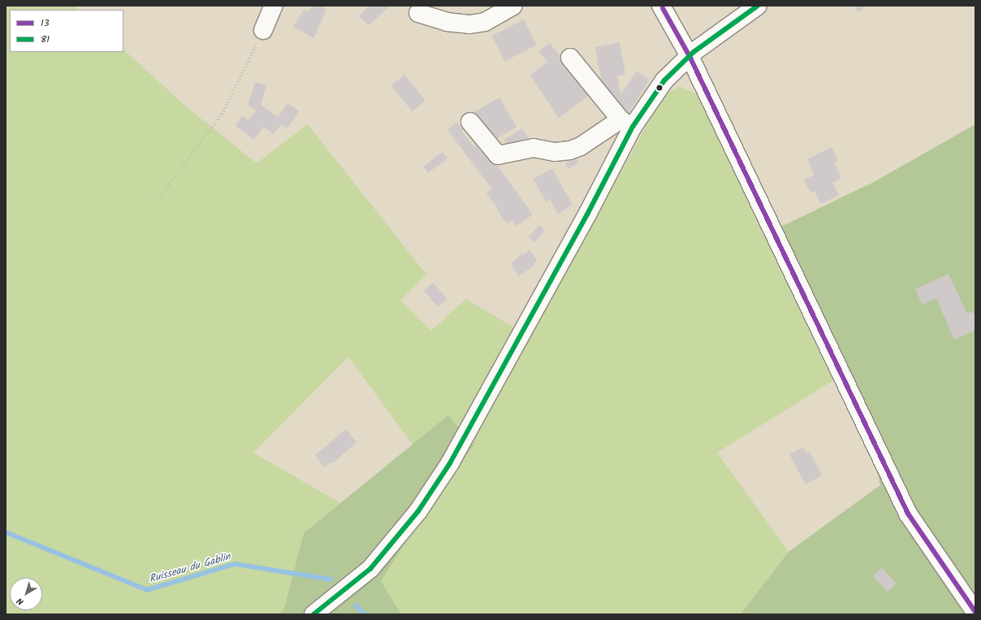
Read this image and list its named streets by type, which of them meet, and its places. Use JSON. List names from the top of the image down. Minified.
{"water":["Ruisseau du Gablin"],"lines":["transit line 81","transit line 13"],"legend":["13","81"],"north":"bottom left"}
